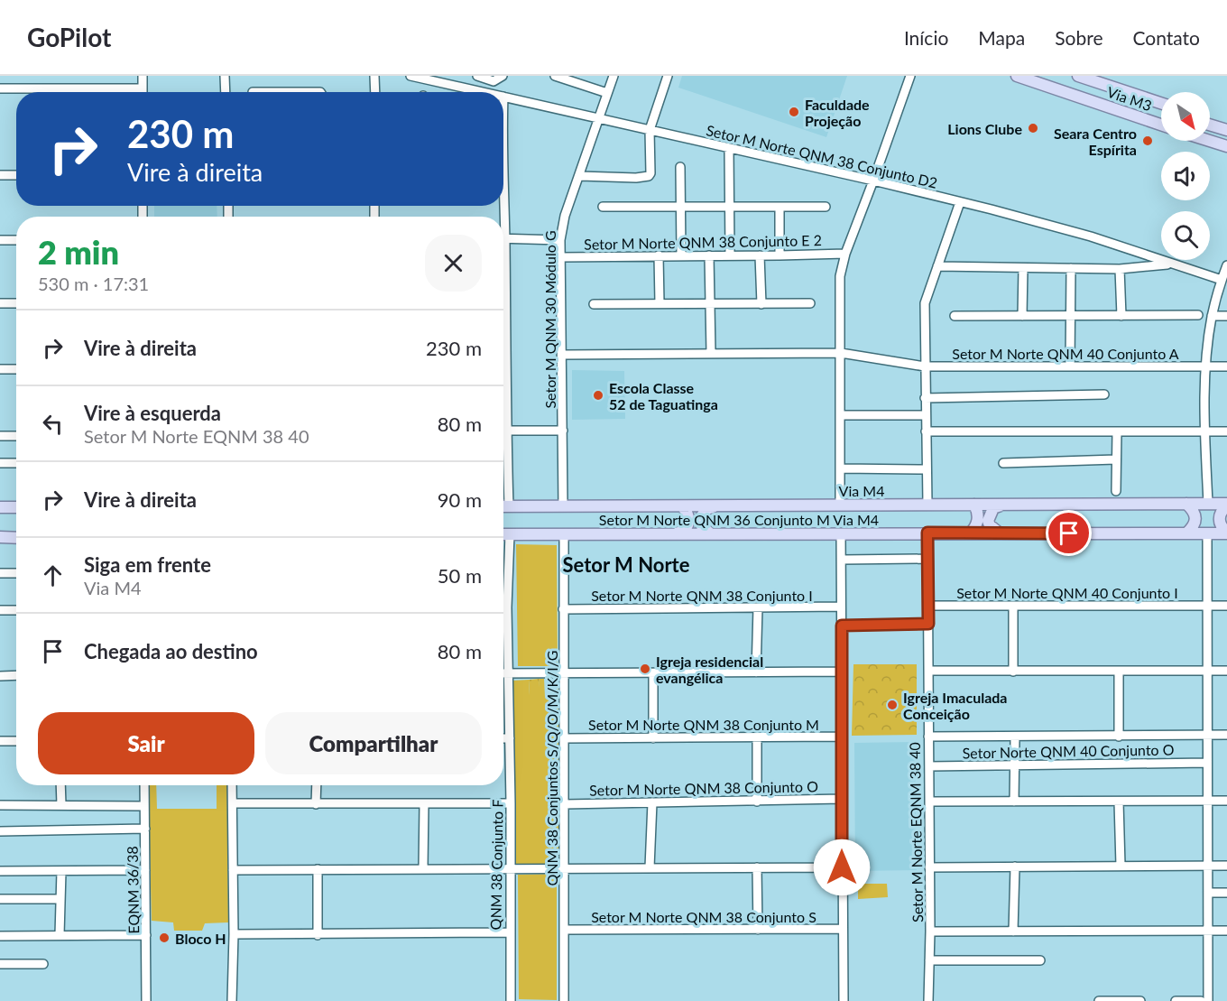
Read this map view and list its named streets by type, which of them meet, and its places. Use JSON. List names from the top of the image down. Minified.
{"streets":{"main road":["Via M3","Via M4","Setor M Norte QNM 36 Conjunto M Via M4"],"street":["Setor M Norte QNM 38 Conjunto D2","Setor M Norte QNM 38 Conjunto E 2","Setor M QNM 30 Módulo G","Setor M Norte QNM 40 Conjunto A","Setor M Norte QNM 40 Conjunto I","Setor M Norte QNM 38 Conjunto I","Setor M Norte QNM 38 Conjunto M","Setor Norte QNM 40 Conjunto O","QNM 38 Conjuntos S/Q/O/M/K/I/G","Setor M Norte QNM 38 Conjunto O","Setor M Norte EQNM 38 40","QNM 38 Conjunto F","EQNM 36/38","Setor M Norte QNM 38 Conjunto S"]},"crossings":[["Setor M Norte QNM 38 Conjunto D2","Setor M QNM 30 Módulo G"],["Setor M Norte QNM 38 Conjunto E 2","Setor M QNM 30 Módulo G"],["Setor M QNM 30 Módulo G","Setor M Norte QNM 40 Conjunto A"],["Setor M QNM 30 Módulo G","Via M4"],["Setor M Norte QNM 36 Conjunto M Via M4","QNM 38 Conjuntos S/Q/O/M/K/I/G"],["Setor M Norte QNM 36 Conjunto M Via M4","Setor M Norte EQNM 38 40"],["Setor M Norte QNM 36 Conjunto M Via M4","QNM 38 Conjunto F"],["Setor M Norte QNM 40 Conjunto I","Setor M Norte EQNM 38 40"],["Setor M Norte QNM 38 Conjunto I","QNM 38 Conjuntos S/Q/O/M/K/I/G"],["Setor M Norte QNM 38 Conjunto M","QNM 38 Conjuntos S/Q/O/M/K/I/G"],["Setor Norte QNM 40 Conjunto O","Setor M Norte EQNM 38 40"],["QNM 38 Conjuntos S/Q/O/M/K/I/G","Setor M Norte QNM 38 Conjunto O"],["QNM 38 Conjuntos S/Q/O/M/K/I/G","Setor M Norte QNM 38 Conjunto S"]],"districts":["Setor M Norte"],"places":["Faculdade Projeção","Lions Clube","Seara Centro Espírita","Escola Classe 52 de Taguatinga","Igreja residencial evangélica","Igreja Imaculada Conceição","Bloco H"],"north":"bottom right","page":{"header":"GoPilot","nav":["Início","Mapa","Sobre","Contato"],"turn":["230 m","Vire à direita"],"heading":["2 min","530 m · 17:31"],"list":[{"name":"Vire à direita","value":"230 m"},{"name":"Vire à esquerda","note":"Setor M Norte EQNM 38 40","value":"80 m"},{"name":"Vire à direita","value":"90 m"},{"name":"Siga em frente","note":"Via M4","value":"50 m"},{"name":"Chegada ao destino","value":"80 m"}],"buttons":["Sair","Compartilhar"]}}
